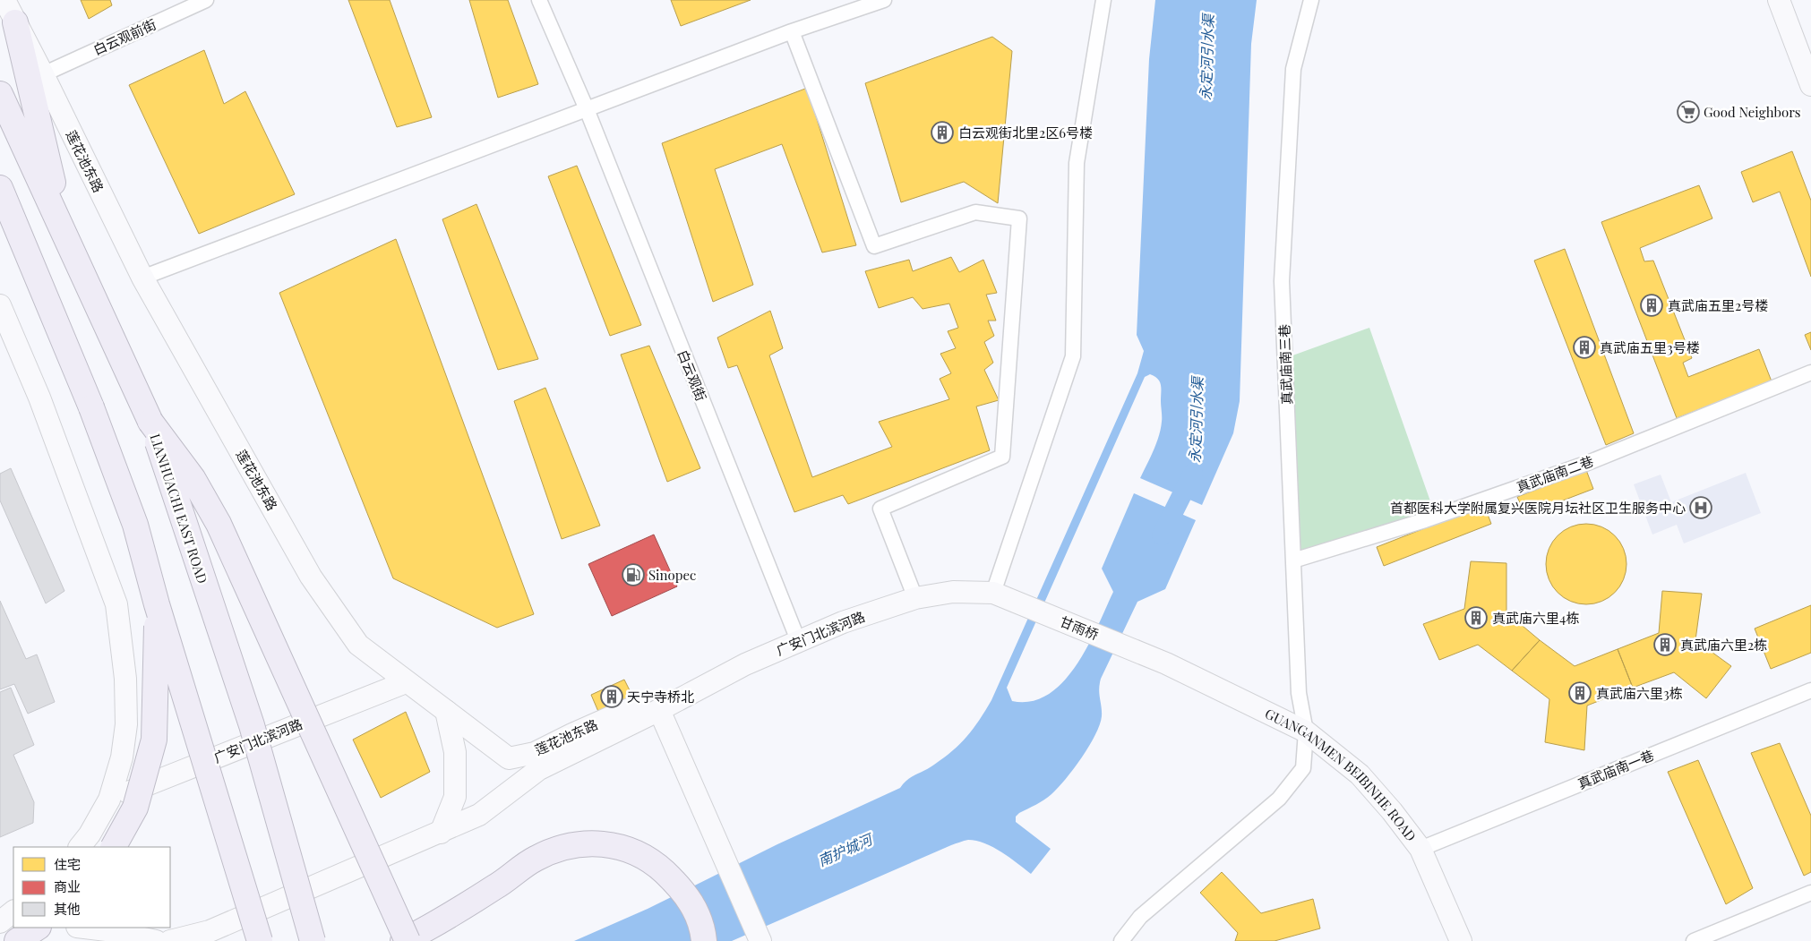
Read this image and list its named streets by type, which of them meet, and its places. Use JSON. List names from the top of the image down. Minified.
{"streets":{"highway":["LIANHUACHI EAST ROAD"],"street":["白云观前街","莲花池东路","真武庙南三巷","白云观街","真武庙南二巷","甘雨桥","广安门北滨河路","真武庙南一巷","GUANGANMEN BEIBINHE ROAD"]},"crossings":[["白云观前街","莲花池东路"],["莲花池东路","广安门北滨河路"],["真武庙南三巷","真武庙南二巷"],["真武庙南三巷","GUANGANMEN BEIBINHE ROAD"],["白云观街","广安门北滨河路"],["甘雨桥","广安门北滨河路"],["甘雨桥","GUANGANMEN BEIBINHE ROAD"],["真武庙南一巷","GUANGANMEN BEIBINHE ROAD"]],"water":["永定河引水渠","南护城河"],"places":{"supermarket":["Good Neighbors"],"building":["白云观街北里2区6号楼","真武庙五里2号楼","真武庙五里3号楼","真武庙六里4栋","真武庙六里2栋","真武庙六里3栋","天宁寺桥北"],"hospital":["首都医科大学附属复兴医院月坛社区卫生服务中心"],"fuel station":["Sinopec"]},"legend":["住宅","商业","其他"]}
